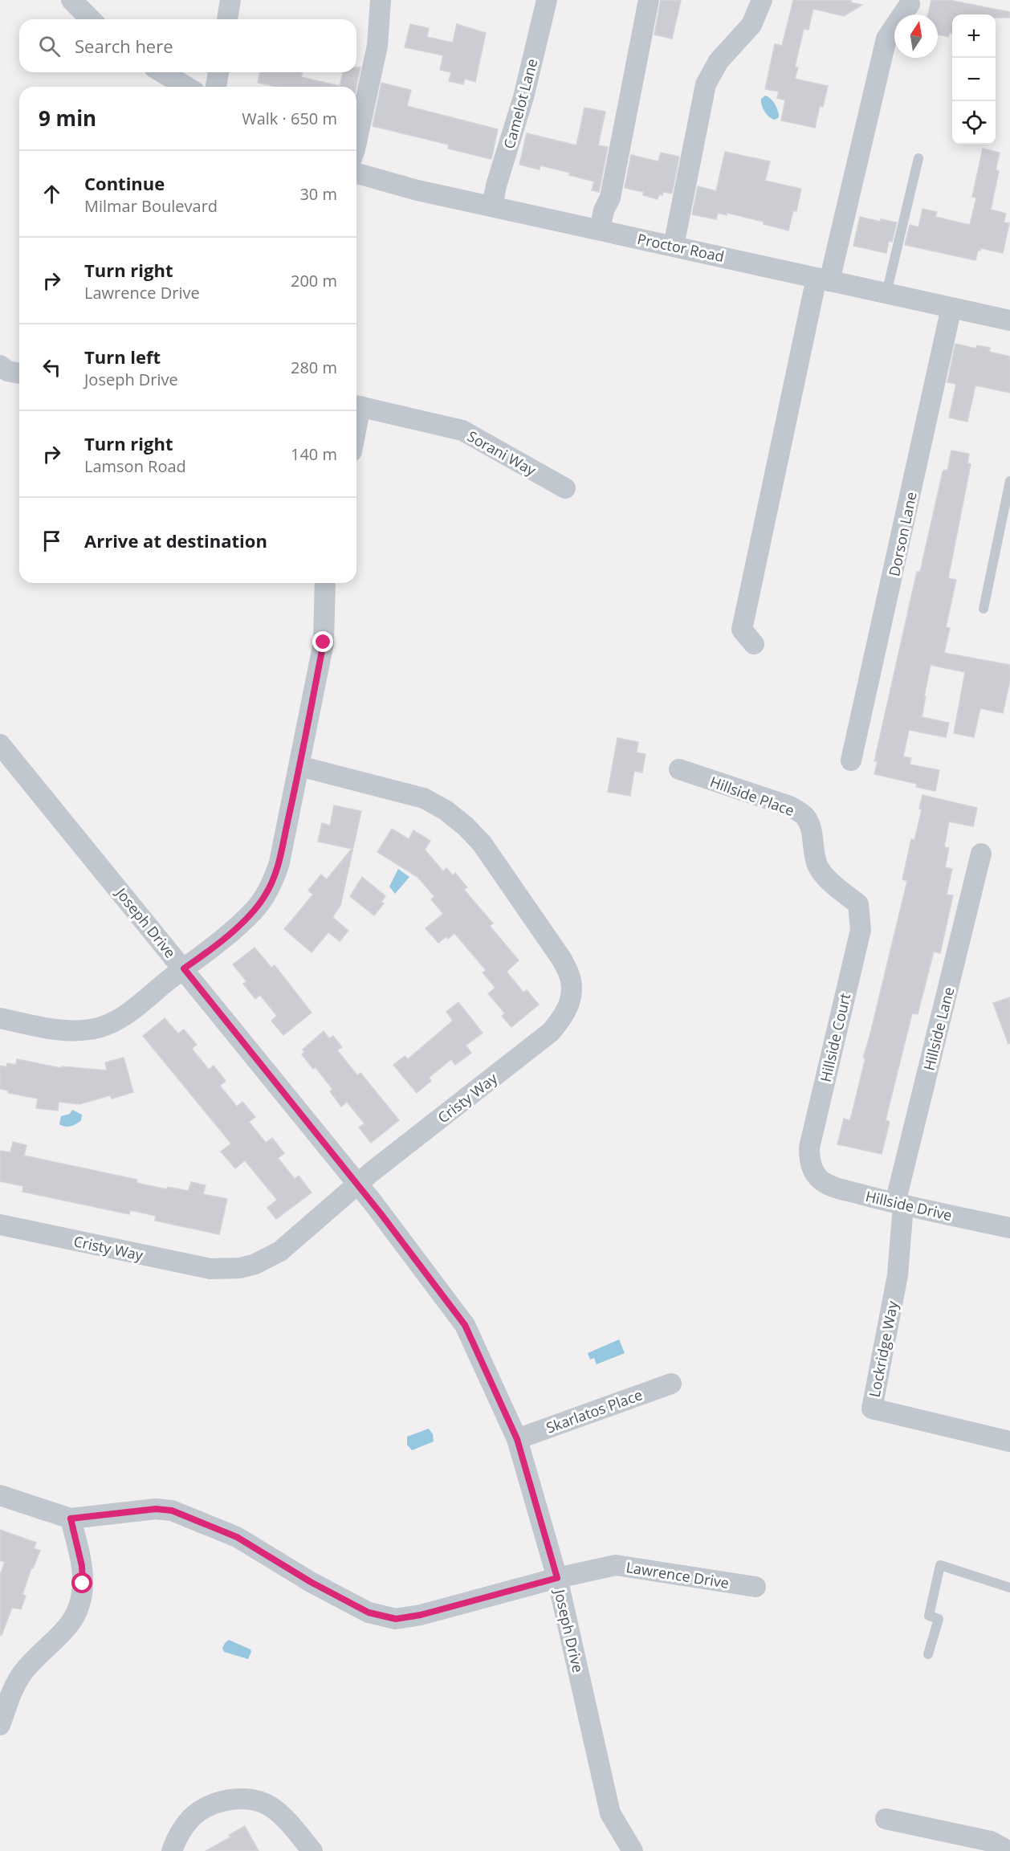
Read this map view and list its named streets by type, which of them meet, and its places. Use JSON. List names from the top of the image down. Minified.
{"streets":{"street":["Camelot Lane","Proctor Road","Sorani Way","Dorson Lane","Hillside Place","Joseph Drive","Hillside Lane","Hillside Court","Cristy Way","Hillside Drive","Lockridge Way","Skarlatos Place","Lawrence Drive"]},"crossings":[["Camelot Lane","Proctor Road"],["Proctor Road","Dorson Lane"],["Hillside Place","Hillside Court"],["Joseph Drive","Cristy Way"],["Joseph Drive","Skarlatos Place"],["Joseph Drive","Lawrence Drive"],["Hillside Lane","Hillside Drive"],["Hillside Lane","Lockridge Way"],["Hillside Court","Hillside Drive"],["Hillside Drive","Lockridge Way"]],"north":"top","page":{"map_buttons":["+","−"],"search":"Search here","heading":["9 min","Walk · 650 m"],"list":[["Continue","Milmar Boulevard","30 m"],["Turn right","Lawrence Drive","200 m"],["Turn left","Joseph Drive","280 m"],["Turn right","Lamson Road","140 m"],"Arrive at destination"]}}
